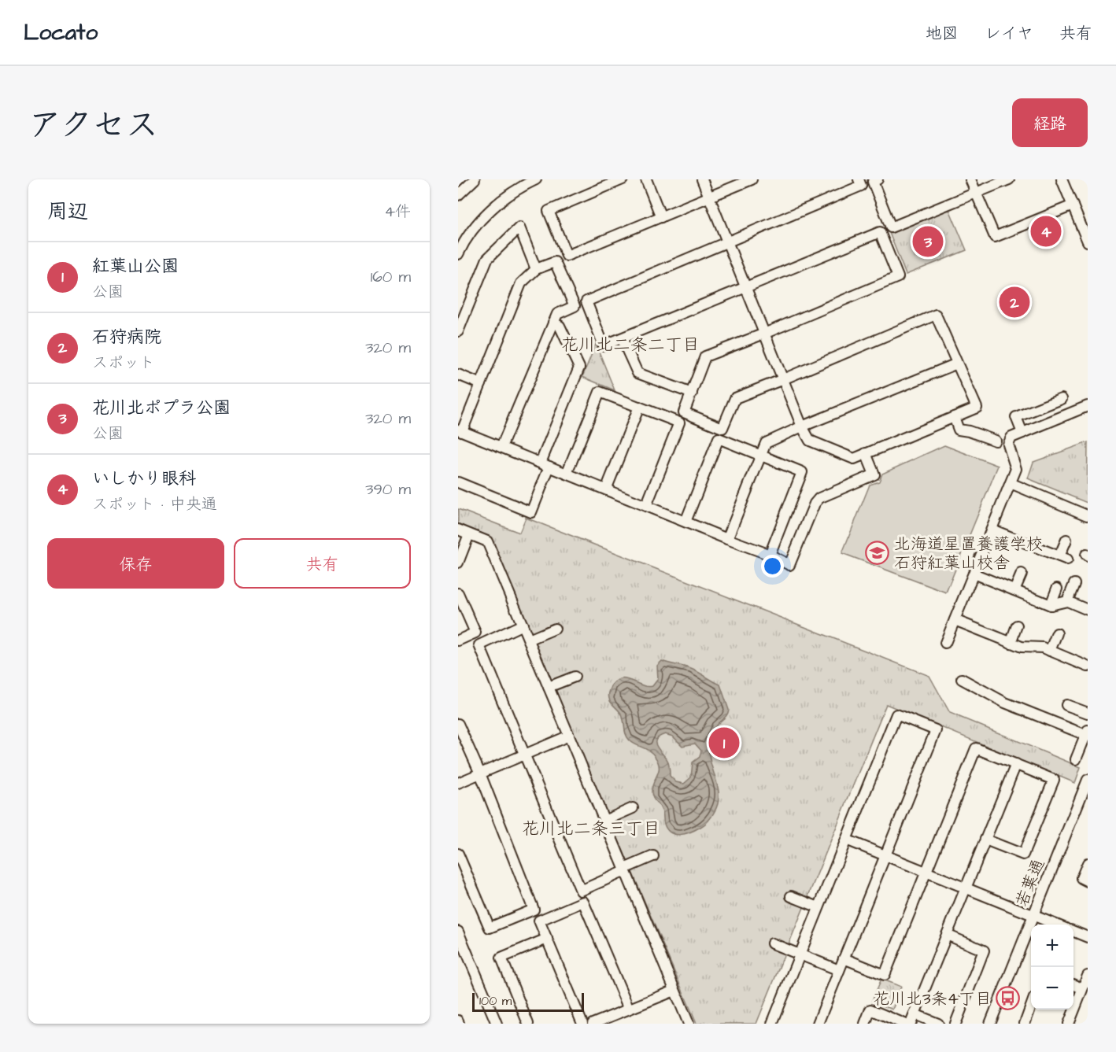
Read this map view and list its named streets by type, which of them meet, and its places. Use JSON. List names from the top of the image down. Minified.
{"streets":{"street":["若葉通"]},"districts":["花川北二条二丁目","花川北二条三丁目"],"places":{"school or university":["北海道星置養護学校 石狩紅葉山校舎"],"bus stop":["花川北3条4丁目"]},"scale_bar":"100 m","page":{"header":"Locato","nav":["地図","レイヤ","共有"],"title":"アクセス","buttons":["経路",["保存","共有"]],"heading":["周辺","4件"],"pins":["4","3","2","1"],"list":[{"mark":"1","name":"紅葉山公園","note":"公園","value":"160 m"},{"mark":"2","name":"石狩病院","note":"スポット","value":"320 m"},{"mark":"3","name":"花川北ポプラ公園","note":"公園","value":"320 m"},{"mark":"4","name":"いしかり眼科","note":"スポット · 中央通","value":"390 m"}],"map_buttons":["+","−"],"scale":"100 m"}}
